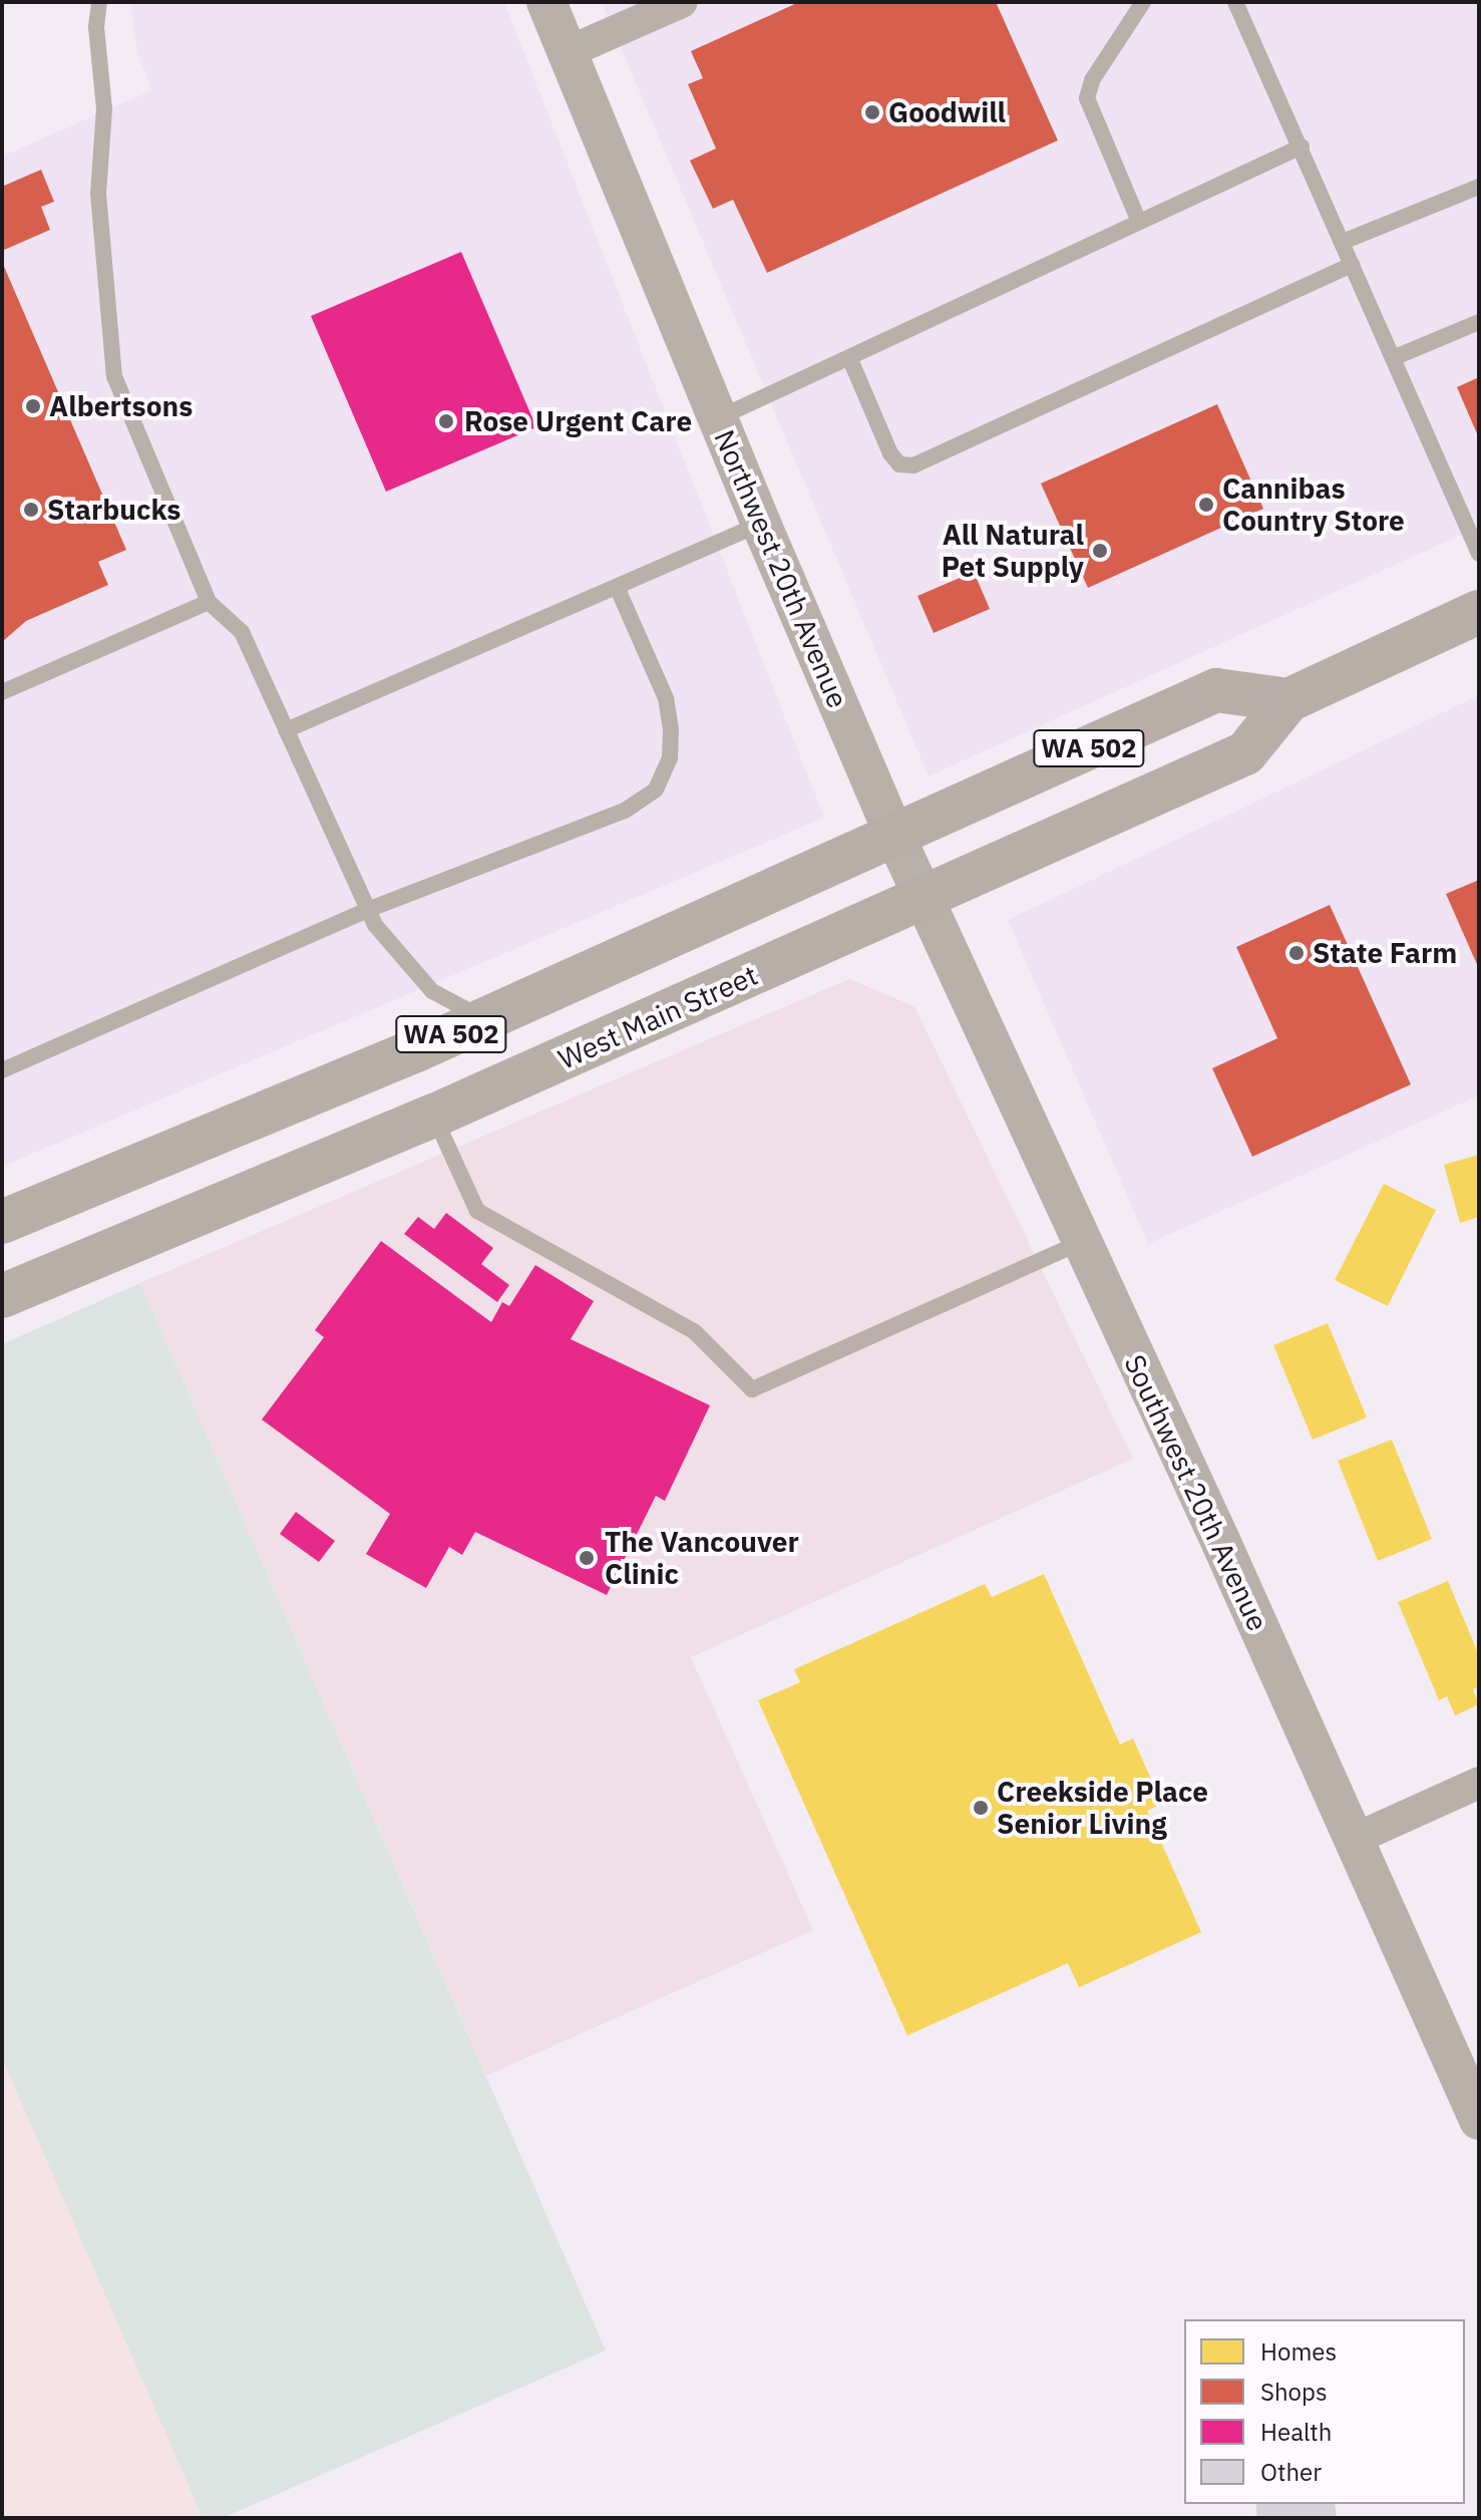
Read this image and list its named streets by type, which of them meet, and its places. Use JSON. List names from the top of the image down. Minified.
{"streets":{"highway":["WA 502","West Main Street"],"street":["Northwest 20th Avenue","Southwest 20th Avenue"]},"crossings":[["Northwest 20th Avenue","West Main Street"],["Northwest 20th Avenue","Southwest 20th Avenue"],["West Main Street","Southwest 20th Avenue"]],"places":["Goodwill","Albertsons","Rose Urgent Care","Cannibas Country Store","Starbucks","All Natural Pet Supply","State Farm","The Vancouver Clinic","Creekside Place Senior Living"],"legend":["Homes","Shops","Health","Other"]}
